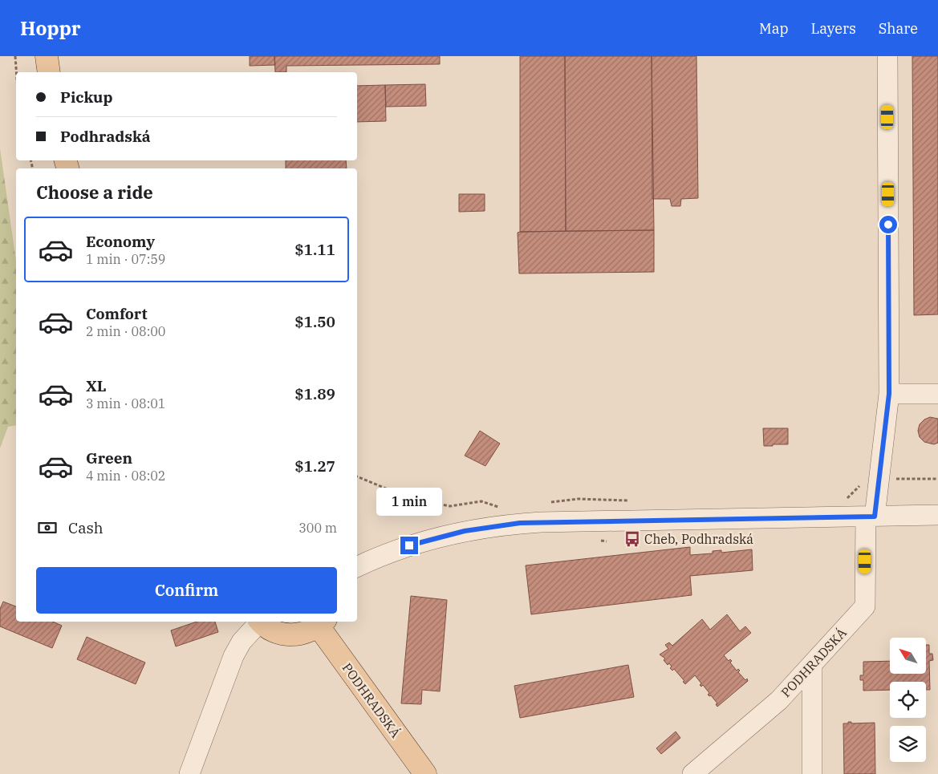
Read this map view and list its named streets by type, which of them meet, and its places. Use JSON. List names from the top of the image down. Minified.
{"streets":{"main road":["PODHRADSKÁ"]},"places":{"bus stop":["Cheb, Podhradská"]},"north":"top left","page":{"header":"Hoppr","nav":["Map","Layers","Share"],"banner":["Pickup","Podhradská"],"heading":"Choose a ride","list":[{"name":"Economy","note":"1 min · 07:59","value":"$1.11"},{"name":"Comfort","note":"2 min · 08:00","value":"$1.50"},{"name":"XL","note":"3 min · 08:01","value":"$1.89"},{"name":"Green","note":"4 min · 08:02","value":"$1.27"}],"bubble":"1 min","pay":["Cash","300 m"],"buttons":"Confirm"}}
